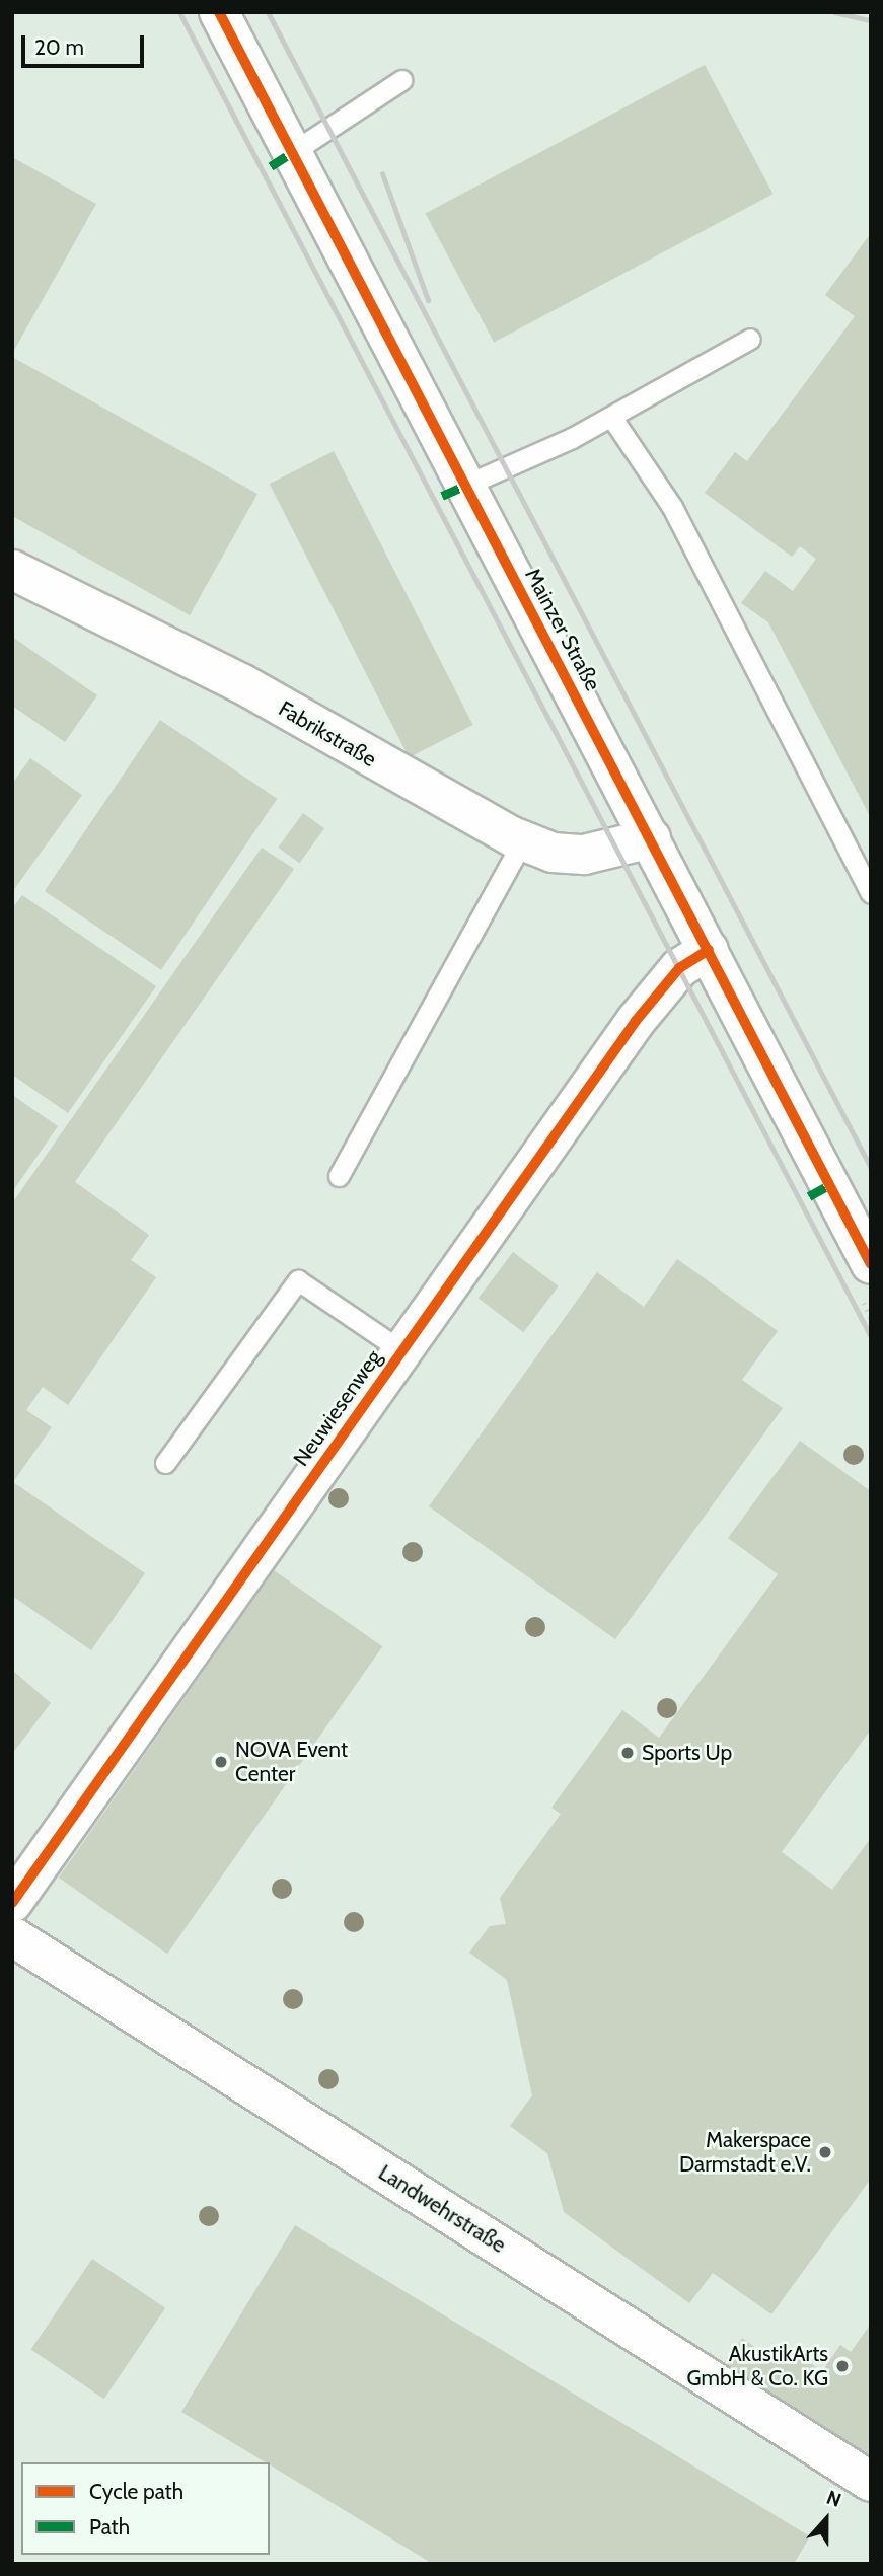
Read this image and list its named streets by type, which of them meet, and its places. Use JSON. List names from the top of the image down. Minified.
{"streets":{"street":["Mainzer Straße","Fabrikstraße","Neuwiesenweg","Landwehrstraße"]},"crossings":[["Mainzer Straße","Fabrikstraße"],["Mainzer Straße","Neuwiesenweg"]],"places":["Sports Up","NOVA Event Center","Makerspace Darmstadt e.V.","AkustikArts GmbH & Co. KG"],"legend":["Cycle path","Path"],"scale_bar":"20 m","north":"top"}
